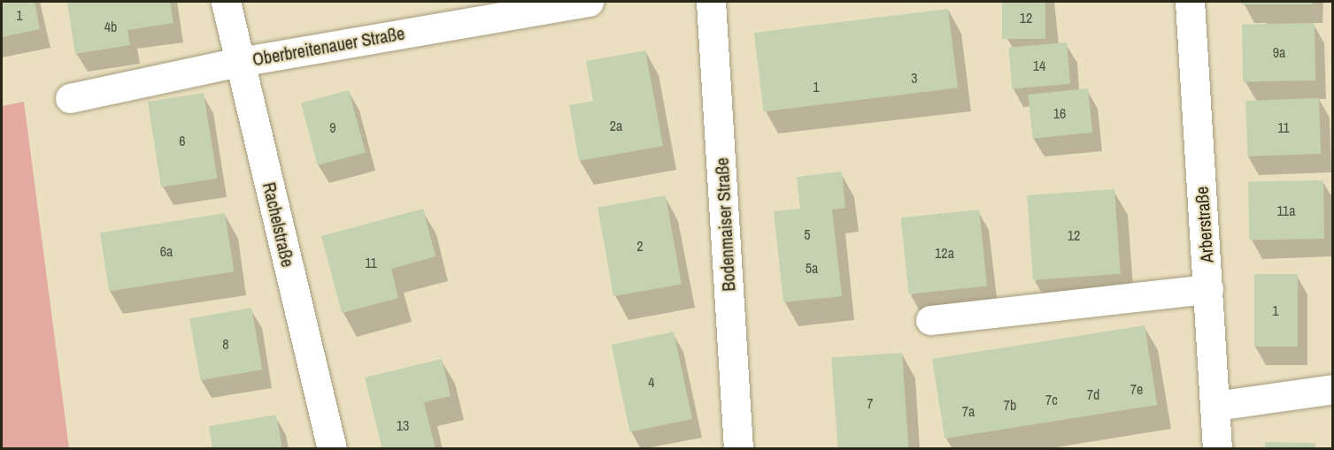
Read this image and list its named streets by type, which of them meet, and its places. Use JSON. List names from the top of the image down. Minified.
{"streets":{"street":["Oberbreitenauer Straße","Rachelstraße","Bodenmaiser Straße","Arberstraße"]},"crossings":[["Oberbreitenauer Straße","Rachelstraße"]],"house_numbers":["1","12","4b","9a","14","3","1","16","2a","9","11","6","11a","5","12","2","6a","12a","11","5a","1","8","4","7e","7d","7c","7","7b","7a","13"]}
